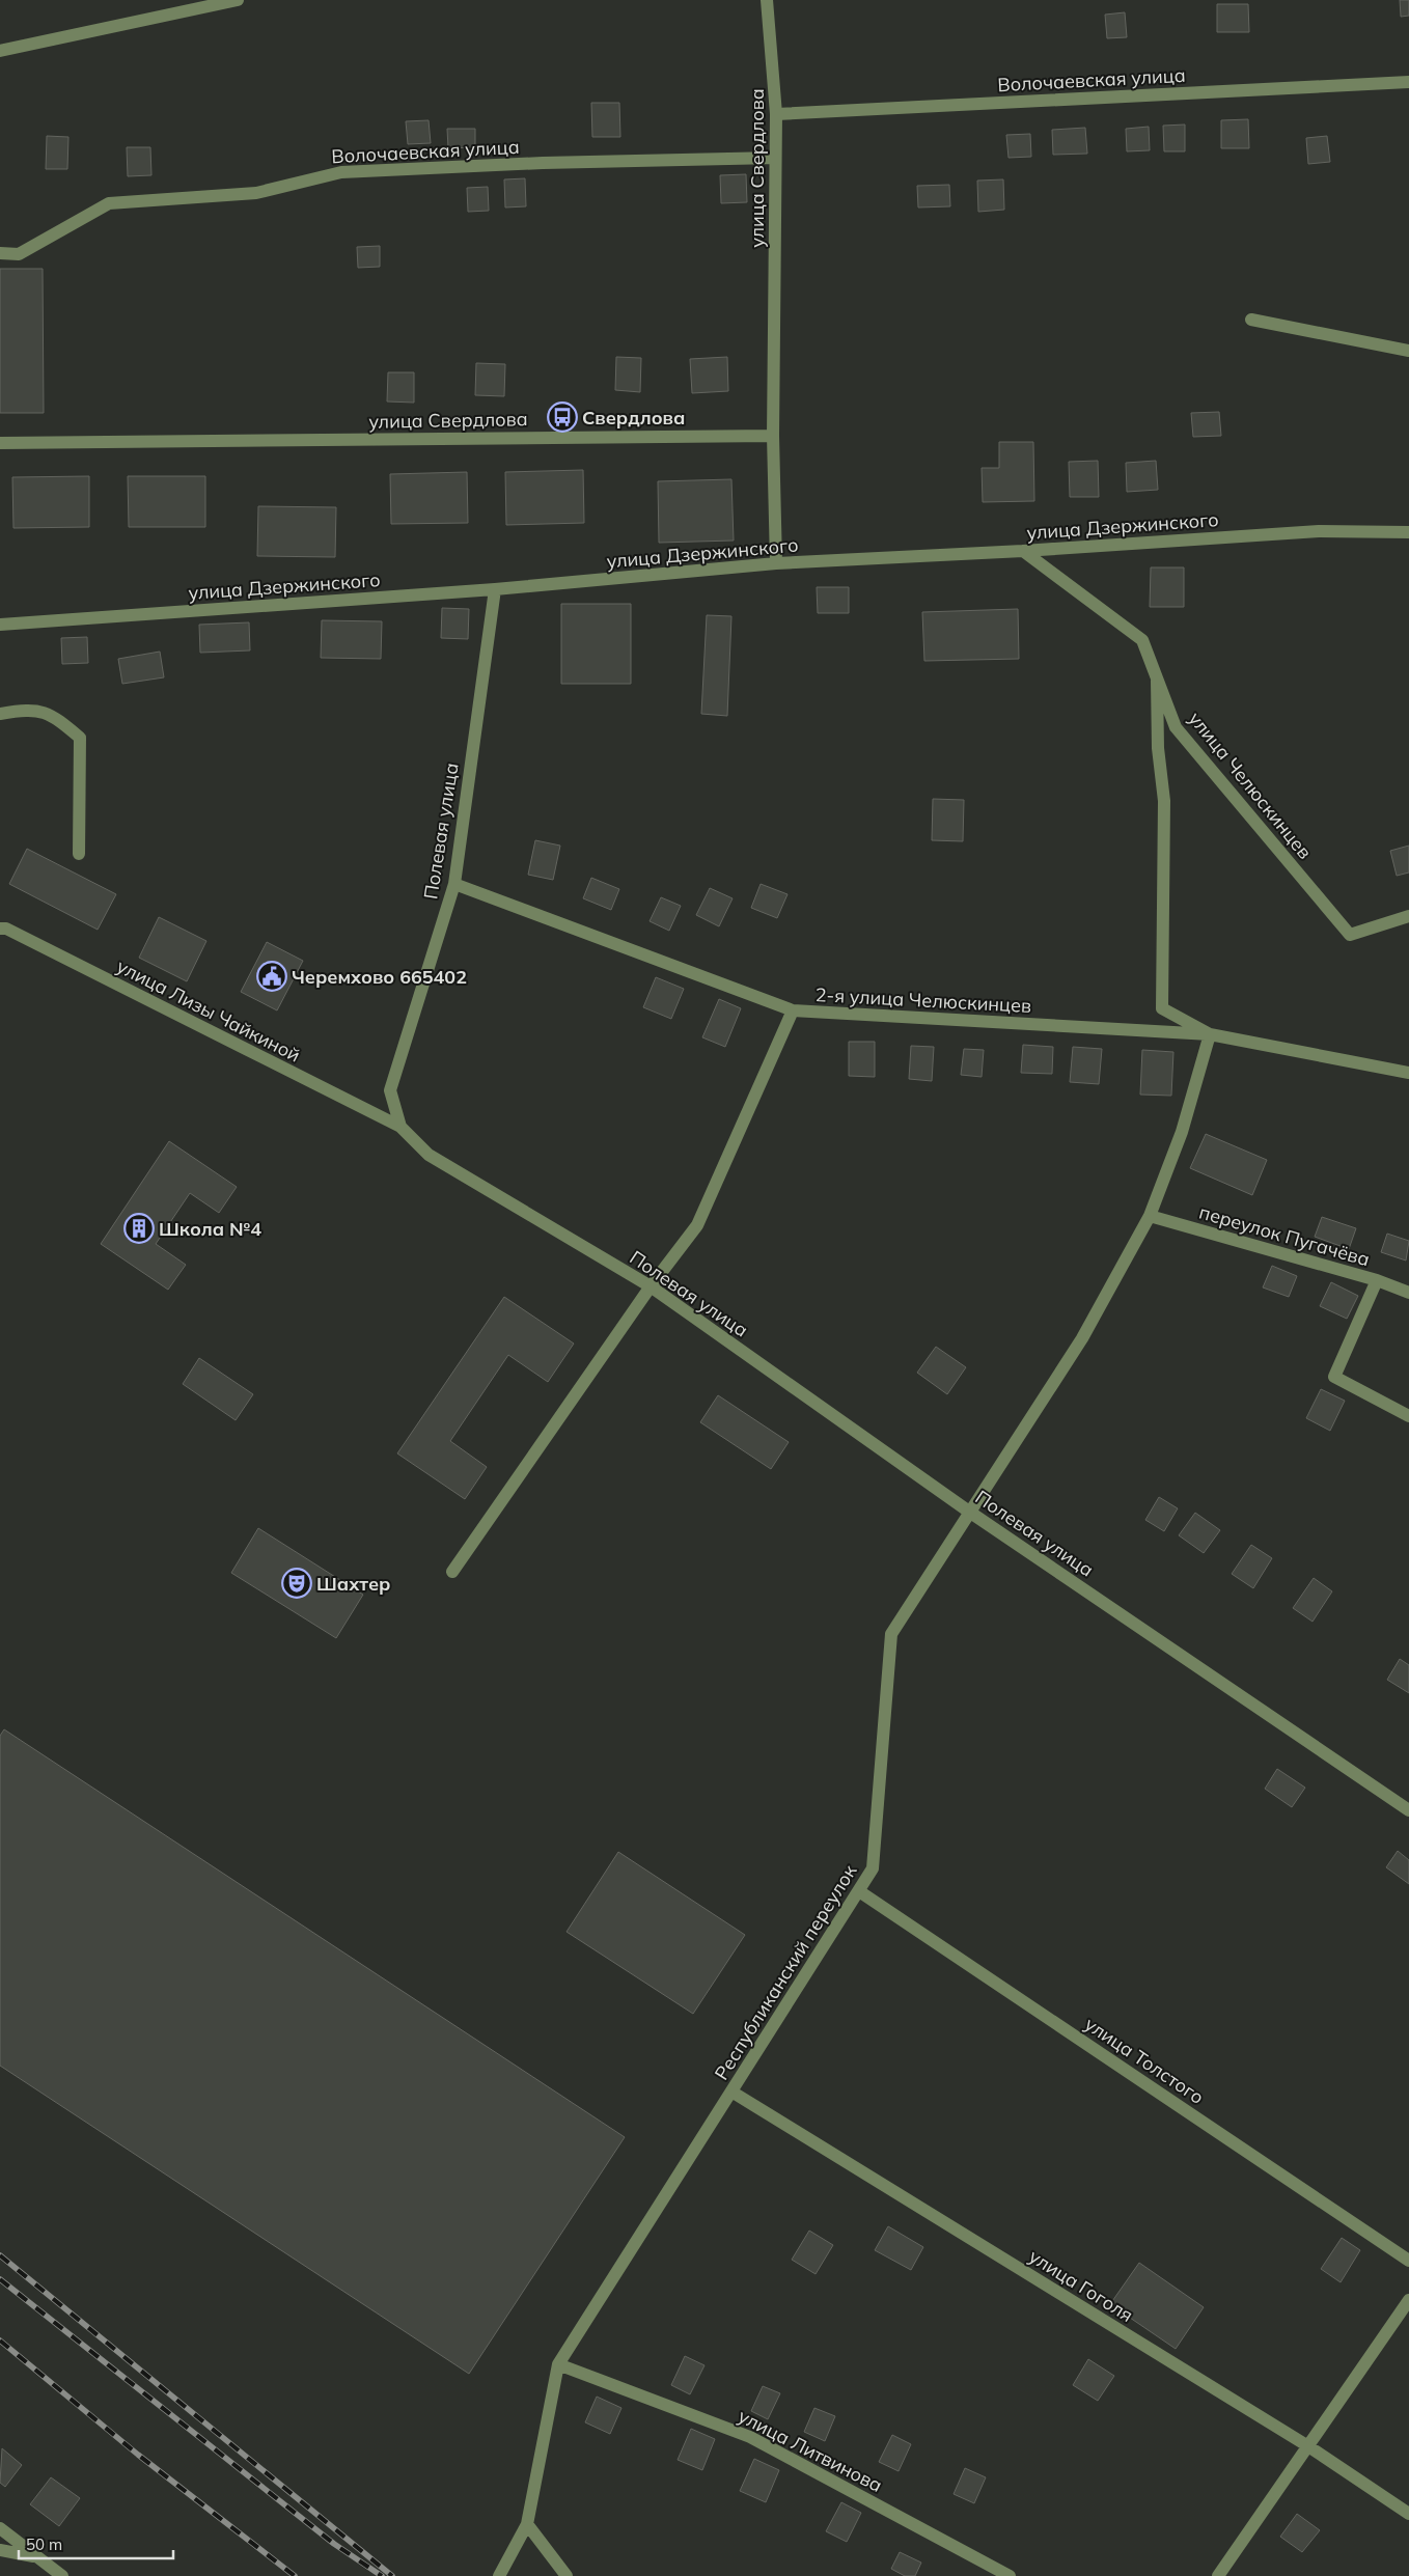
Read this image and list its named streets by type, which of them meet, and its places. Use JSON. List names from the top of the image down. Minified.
{"streets":{"street":["Волочаевская улица","улица Свердлова","улица Дзержинского","улица Челюскинцев","Полевая улица","2-я улица Челюскинцев","улица Лизы Чайкиной","переулок Пугачёва","Республиканский переулок","улица Толстого","улица Гоголя","улица Литвинова"]},"crossings":[["Волочаевская улица","улица Свердлова"],["улица Дзержинского","улица Челюскинцев"],["улица Дзержинского","Полевая улица"],["Полевая улица","2-я улица Челюскинцев"],["Полевая улица","улица Лизы Чайкиной"],["Полевая улица","Республиканский переулок"],["2-я улица Челюскинцев","Республиканский переулок"],["переулок Пугачёва","Республиканский переулок"],["Республиканский переулок","улица Толстого"],["Республиканский переулок","улица Гоголя"],["Республиканский переулок","улица Литвинова"]],"places":{"bus stop":["Свердлова"],"public building":["Черемхово 665402"],"building":["Школа №4"],"theatre":["Шахтер"]},"scale_bar":"50 m"}
